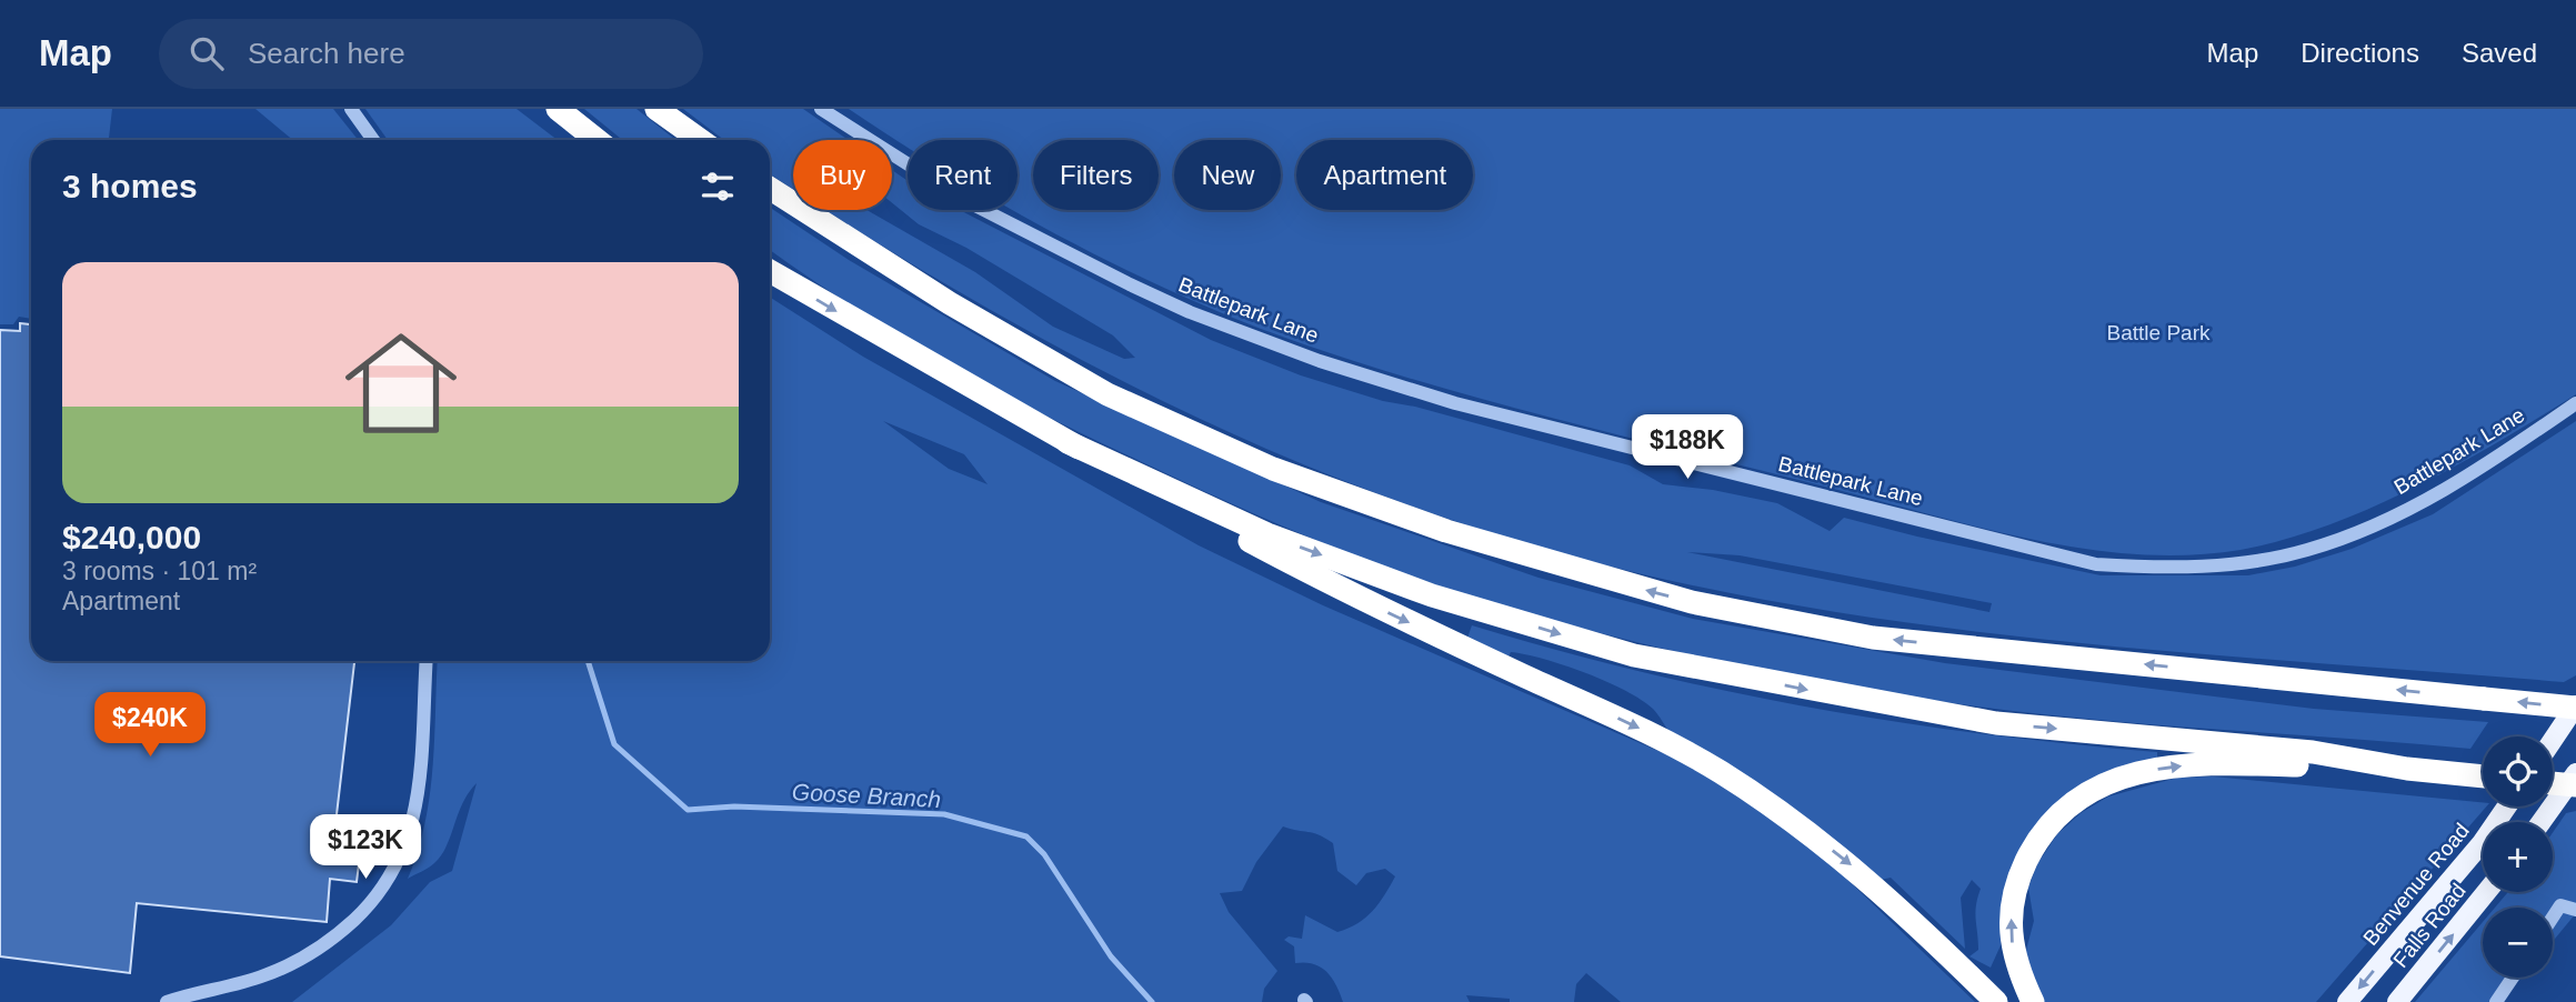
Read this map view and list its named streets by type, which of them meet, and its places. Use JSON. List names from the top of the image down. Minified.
{"streets":{"main road":["Benvenue Road","Falls Road"],"street":["Battlepark Lane"]},"one_way":["Benvenue Road","Falls Road"],"water":["Goose Branch"],"parks":["Battle Park"],"page":{"header":"Map","search":"Search here","nav":["Map","Directions","Saved"],"chip":["Buy","Rent","Filters","New","Apartment"],"heading":"3 homes","list":[{"name":"$240,000","note":"3 rooms · 101 m² · Apartment"}],"price":["$188K","$240K","$123K"],"map_buttons":["+","−"]}}
